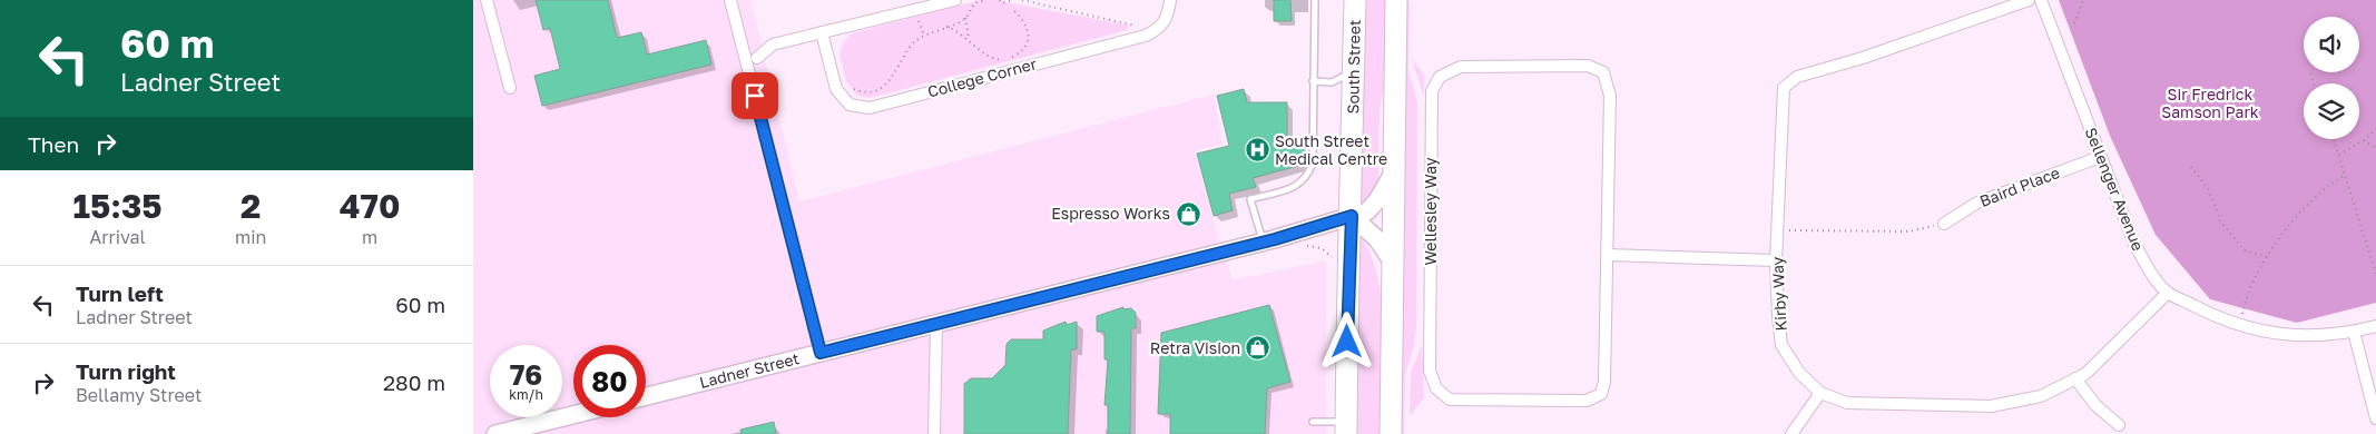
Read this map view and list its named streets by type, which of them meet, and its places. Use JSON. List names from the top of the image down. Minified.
{"streets":{"highway":["South Street"],"street":["College Corner","Baird Place","Sellenger Avenue","Wellesley Way","Kirby Way","Ladner Street"]},"crossings":[["South Street","Ladner Street"],["Baird Place","Sellenger Avenue"],["Sellenger Avenue","Kirby Way"]],"parks":["Sir Fredrick Samson Park"],"places":{"hospital":["South Street Medical Centre"],"shop":["Espresso Works","Retra Vision"]},"page":{"turn":["60 m","Ladner Street"],"then":"Then","eta":["15:35","Arrival","2","min","470","m"],"list":[{"name":"Turn left","note":"Ladner Street","value":"60 m"},{"name":"Turn right","note":"Bellamy Street","value":"280 m"}],"speed":"76 km/h","limit":"80"}}
